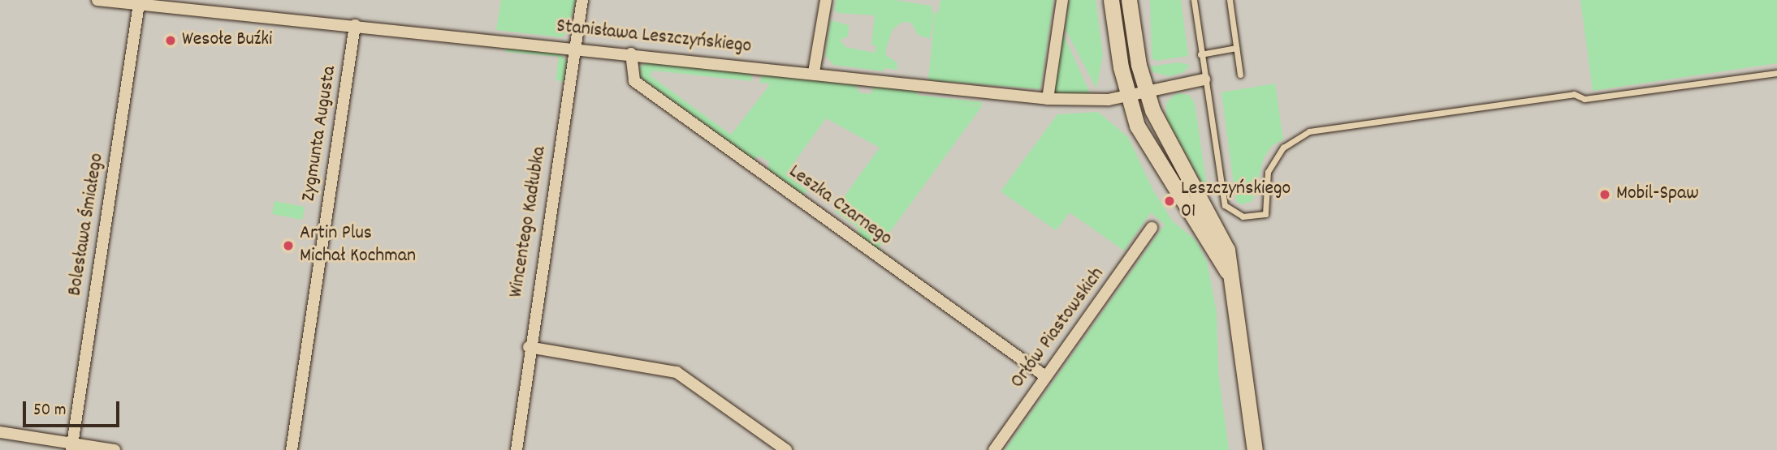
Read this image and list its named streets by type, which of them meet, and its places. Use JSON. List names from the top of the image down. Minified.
{"streets":{"street":["Stanisława Leszczyńskiego","Zygmunta Augusta","Leszka Czarnego","Wincentego Kadłubka","Bolesława Śmiałego","Orłów Piastowskich"]},"crossings":[["Stanisława Leszczyńskiego","Zygmunta Augusta"],["Stanisława Leszczyńskiego","Leszka Czarnego"],["Stanisława Leszczyńskiego","Wincentego Kadłubka"],["Stanisława Leszczyńskiego","Bolesława Śmiałego"],["Leszka Czarnego","Orłów Piastowskich"]],"places":["Wesołe Buźki","Mobil-Spaw","Leszczyńskiego 01","Artin Plus Michał Kochman"],"scale_bar":"50 m"}
